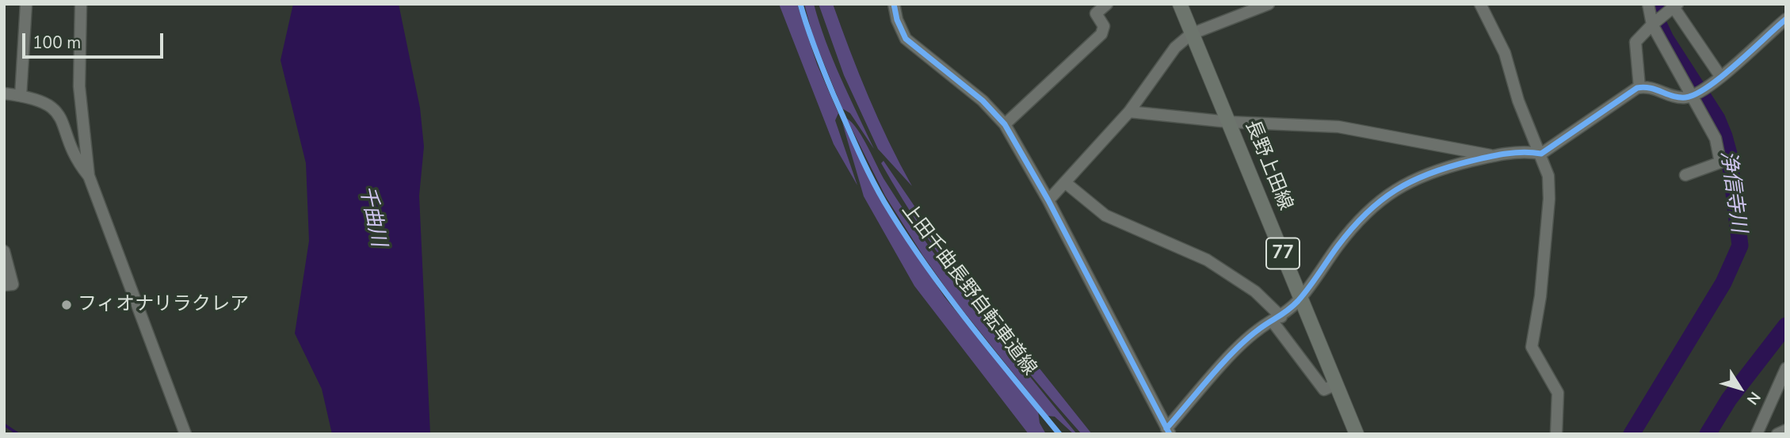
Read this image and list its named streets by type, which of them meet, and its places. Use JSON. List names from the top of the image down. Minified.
{"streets":{"main road":["長野上田線","77"],"cycle path":["上田千曲長野自転車道線"]},"water":["浄信寺川","千曲川"],"places":["フィオナリラクレア"],"scale_bar":"100 m","north":"bottom right"}
